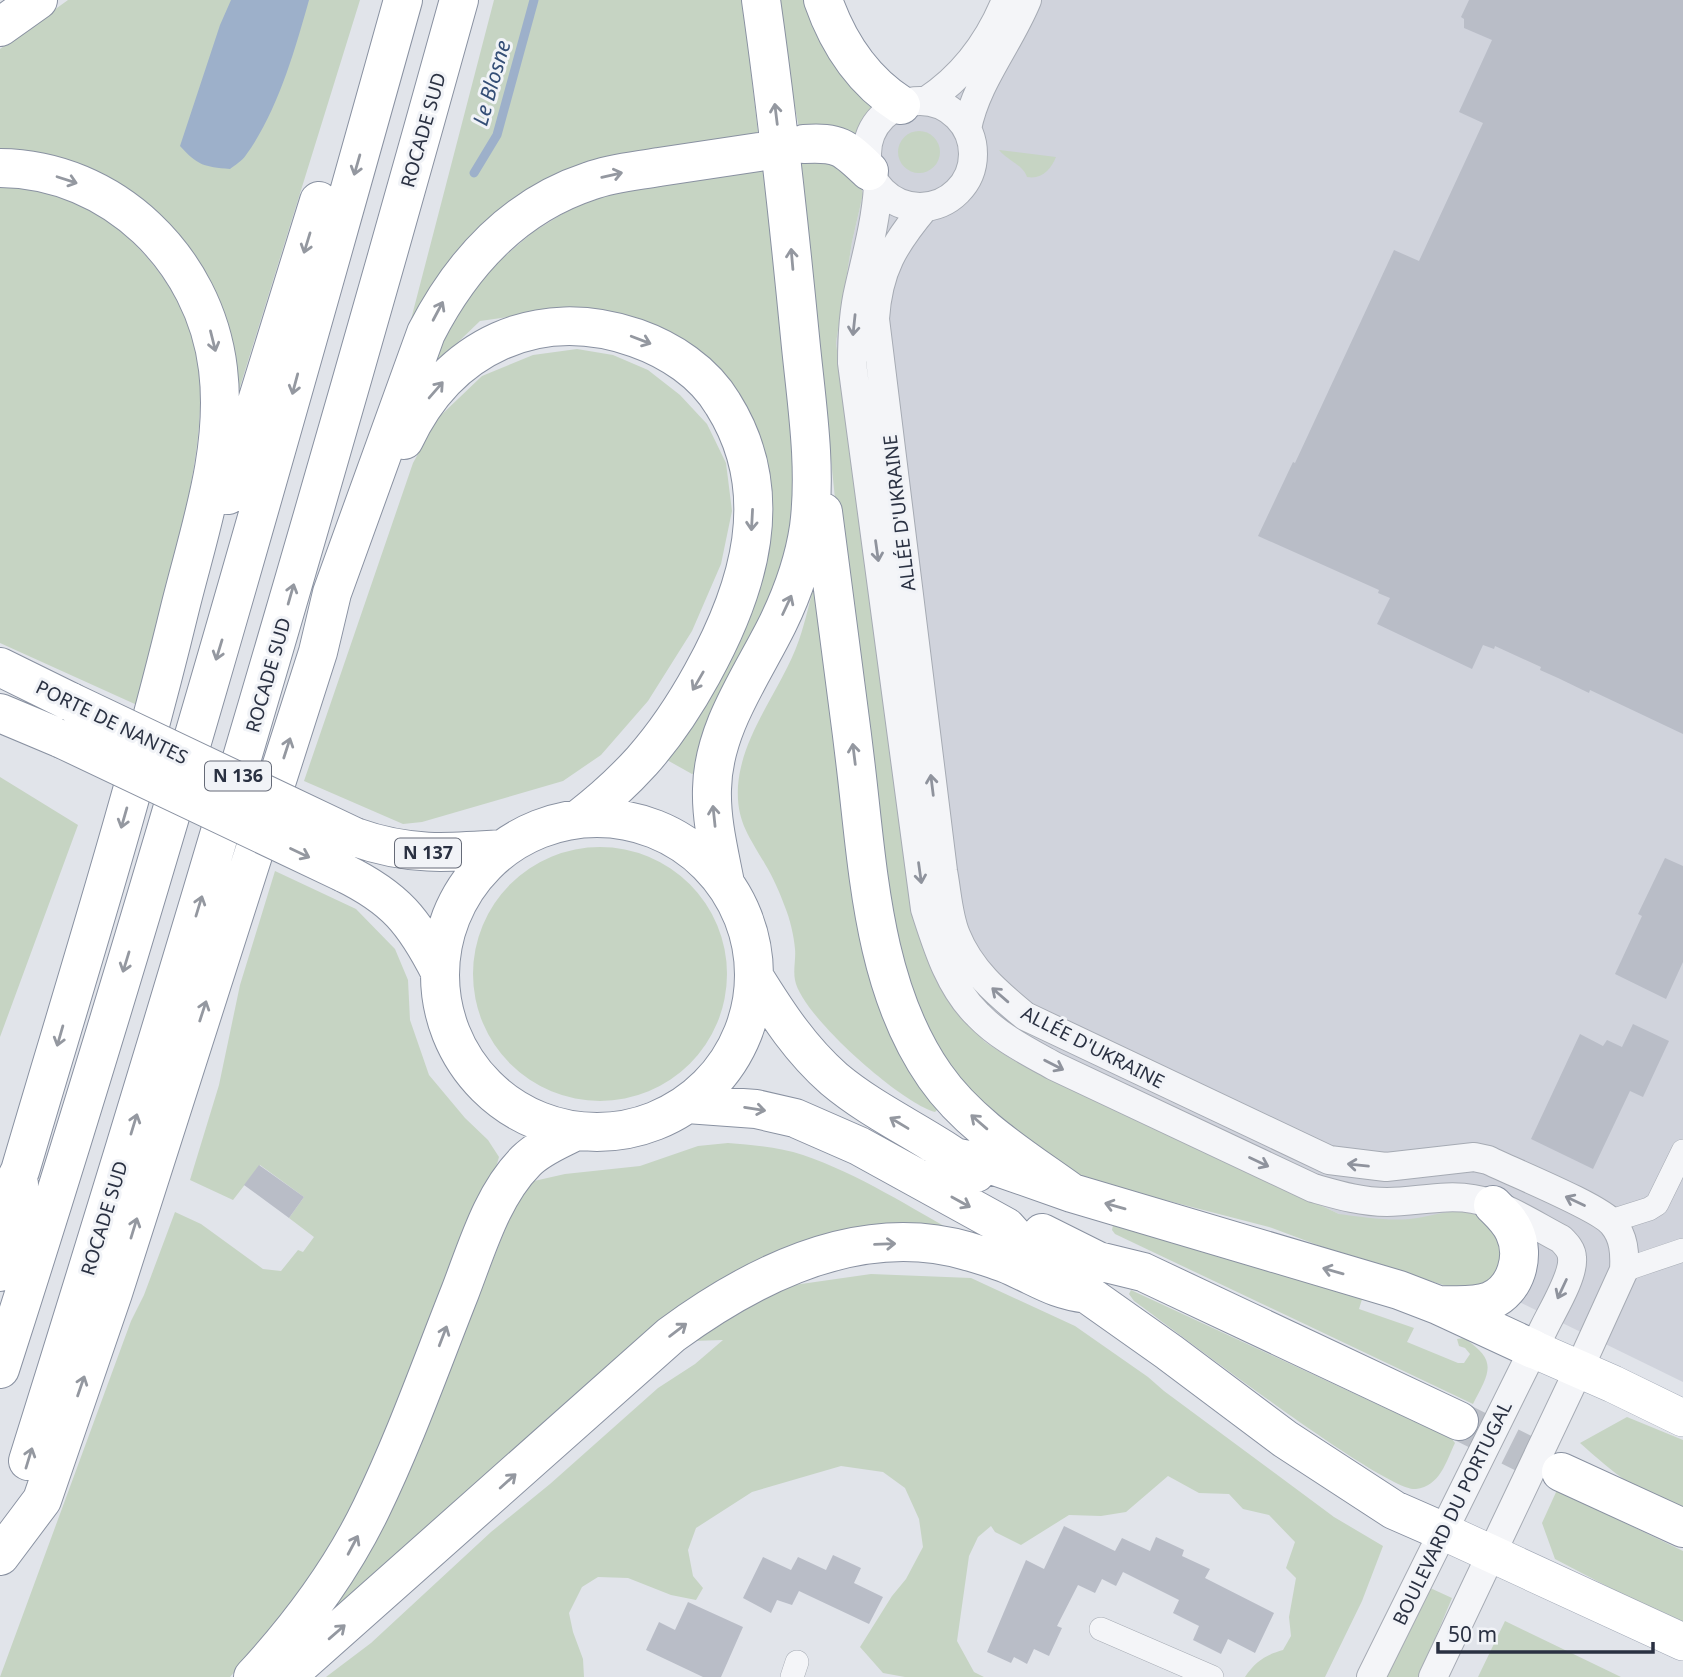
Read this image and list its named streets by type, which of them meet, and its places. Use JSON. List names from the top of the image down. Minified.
{"streets":{"highway":["ROCADE SUD","PORTE DE NANTES","N 136","N 137"],"street":["ALLÉE D'UKRAINE","BOULEVARD DU PORTUGAL"]},"crossings":[["ALLÉE D'UKRAINE","BOULEVARD DU PORTUGAL"]],"water":["Le Blosne"],"scale_bar":"50 m"}
